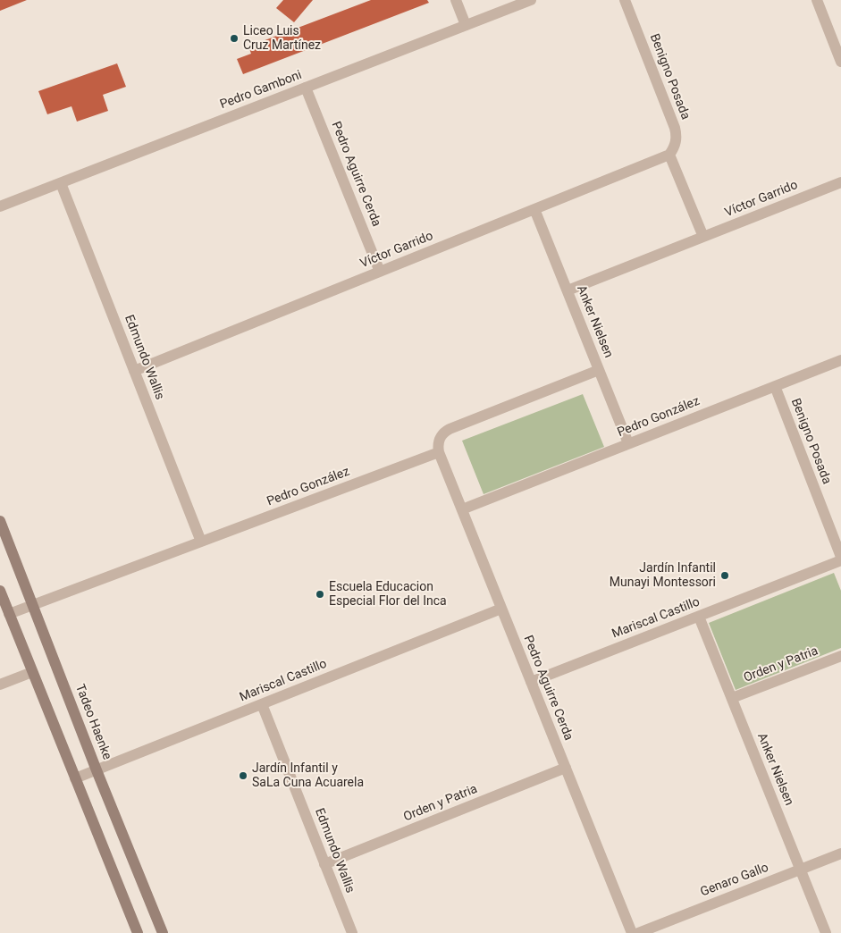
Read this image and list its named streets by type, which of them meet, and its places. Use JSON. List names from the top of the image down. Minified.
{"streets":{"main road":["Tadeo Haenke"],"street":["Benigno Posada","Pedro Gamboni","Pedro Aguirre Cerda","Víctor Garrido","Anker Nielsen","Edmundo Wallis","Pedro González","Mariscal Castillo","Orden y Patria","Genaro Gallo"]},"crossings":[["Benigno Posada","Víctor Garrido"],["Benigno Posada","Pedro González"],["Pedro Gamboni","Pedro Aguirre Cerda"],["Pedro Gamboni","Edmundo Wallis"],["Pedro Aguirre Cerda","Víctor Garrido"],["Pedro Aguirre Cerda","Pedro González"],["Pedro Aguirre Cerda","Mariscal Castillo"],["Pedro Aguirre Cerda","Orden y Patria"],["Víctor Garrido","Anker Nielsen"],["Víctor Garrido","Edmundo Wallis"],["Anker Nielsen","Pedro González"],["Anker Nielsen","Mariscal Castillo"],["Anker Nielsen","Orden y Patria"],["Anker Nielsen","Genaro Gallo"],["Edmundo Wallis","Pedro González"],["Edmundo Wallis","Mariscal Castillo"],["Edmundo Wallis","Orden y Patria"],["Pedro González","Tadeo Haenke"],["Mariscal Castillo","Tadeo Haenke"]],"places":["Liceo Luis Cruz Martínez","Jardín Infantil Munayi Montessori","Escuela Educacion Especial Flor del Inca","Jardín Infantil y SaLa Cuna Acuarela"]}
